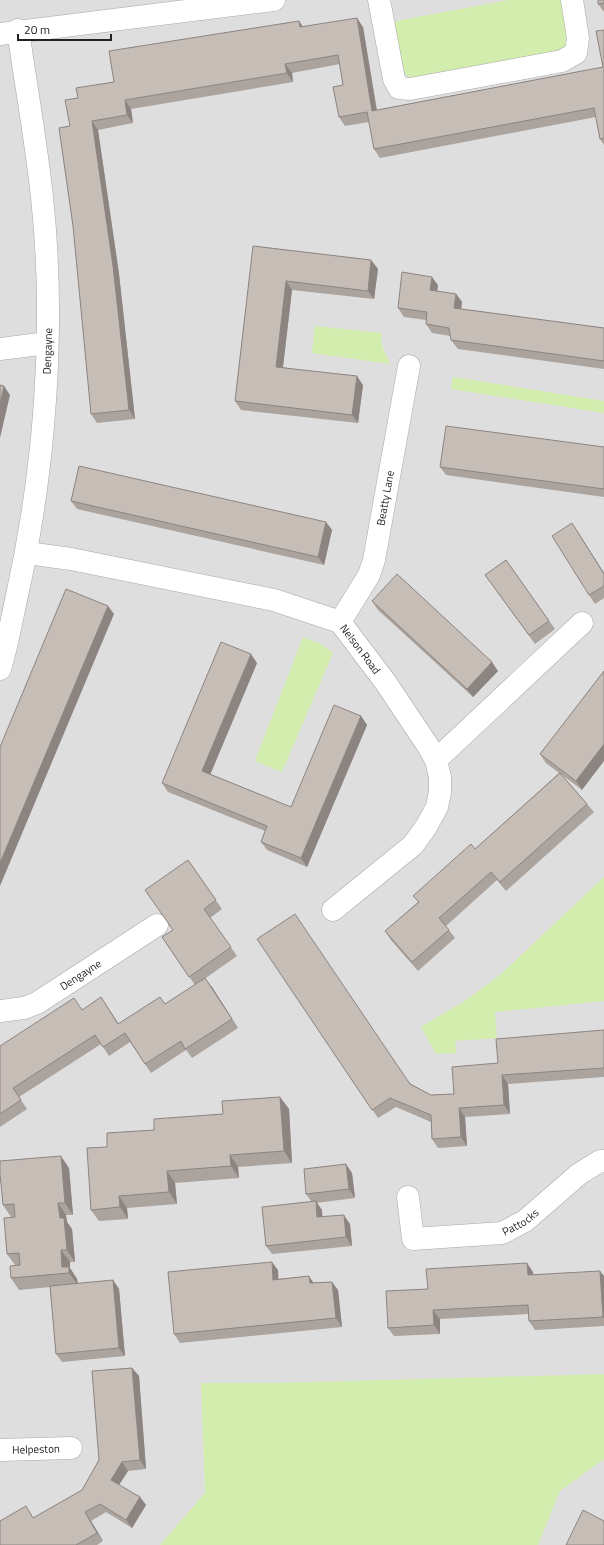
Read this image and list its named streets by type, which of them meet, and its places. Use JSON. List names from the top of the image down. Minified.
{"streets":{"street":["Dengayne","Beatty Lane","Nelson Road","Pattocks","Helpeston"]},"crossings":[["Dengayne","Nelson Road"],["Beatty Lane","Nelson Road"]],"scale_bar":"20 m"}
